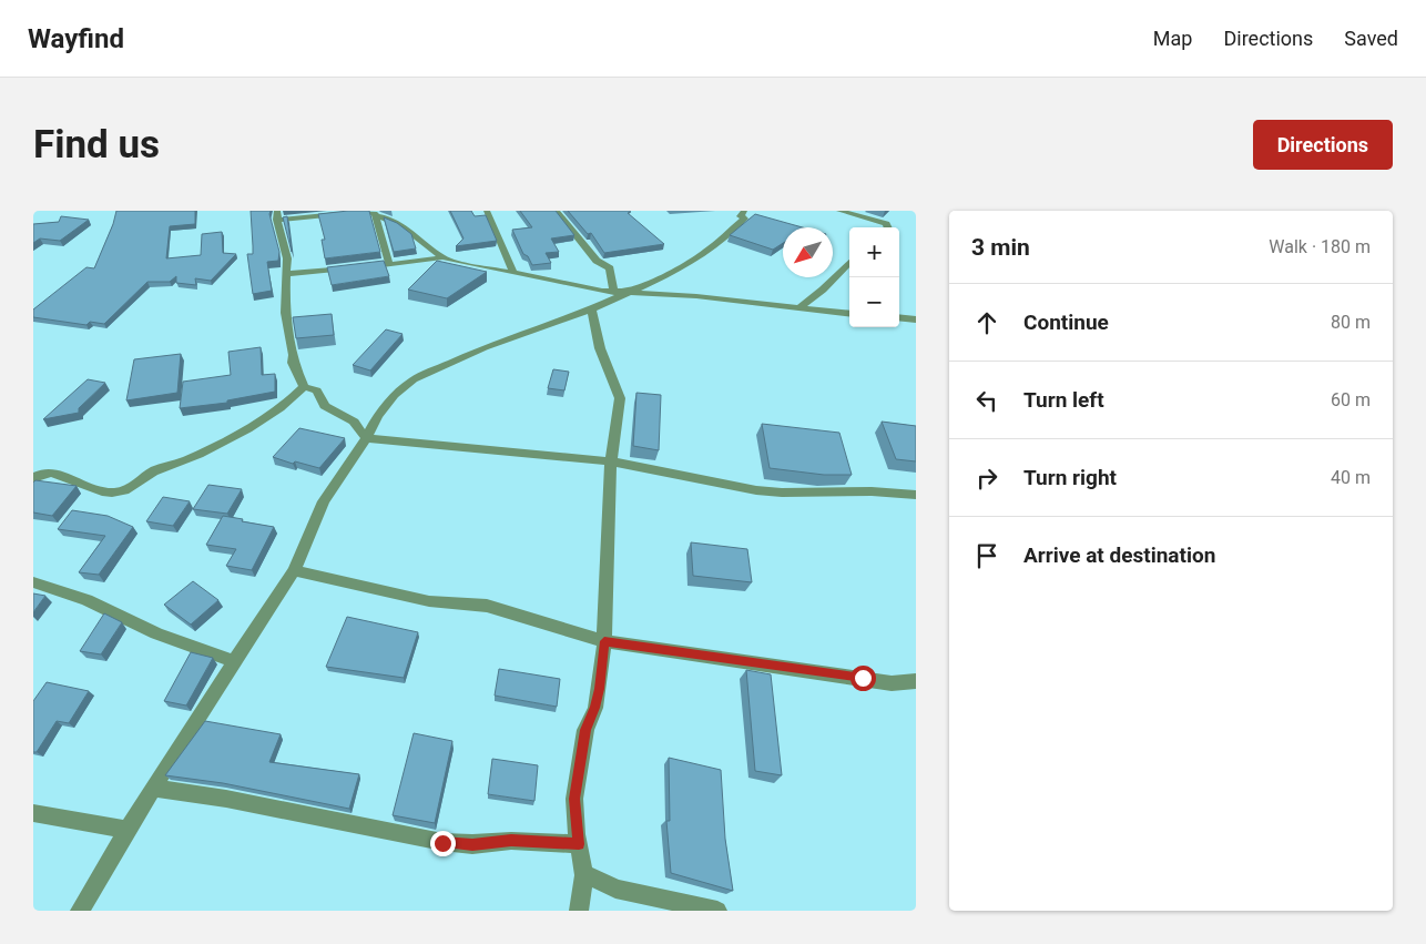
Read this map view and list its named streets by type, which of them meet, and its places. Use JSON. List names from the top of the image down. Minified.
{"north":"bottom left","page":{"header":"Wayfind","nav":["Map","Directions","Saved"],"buttons":"Directions","title":"Find us","heading":["3 min","Walk · 180 m"],"map_buttons":["+","−"],"list":[["Continue","80 m"],["Turn left","60 m"],["Turn right","40 m"],"Arrive at destination"]}}
